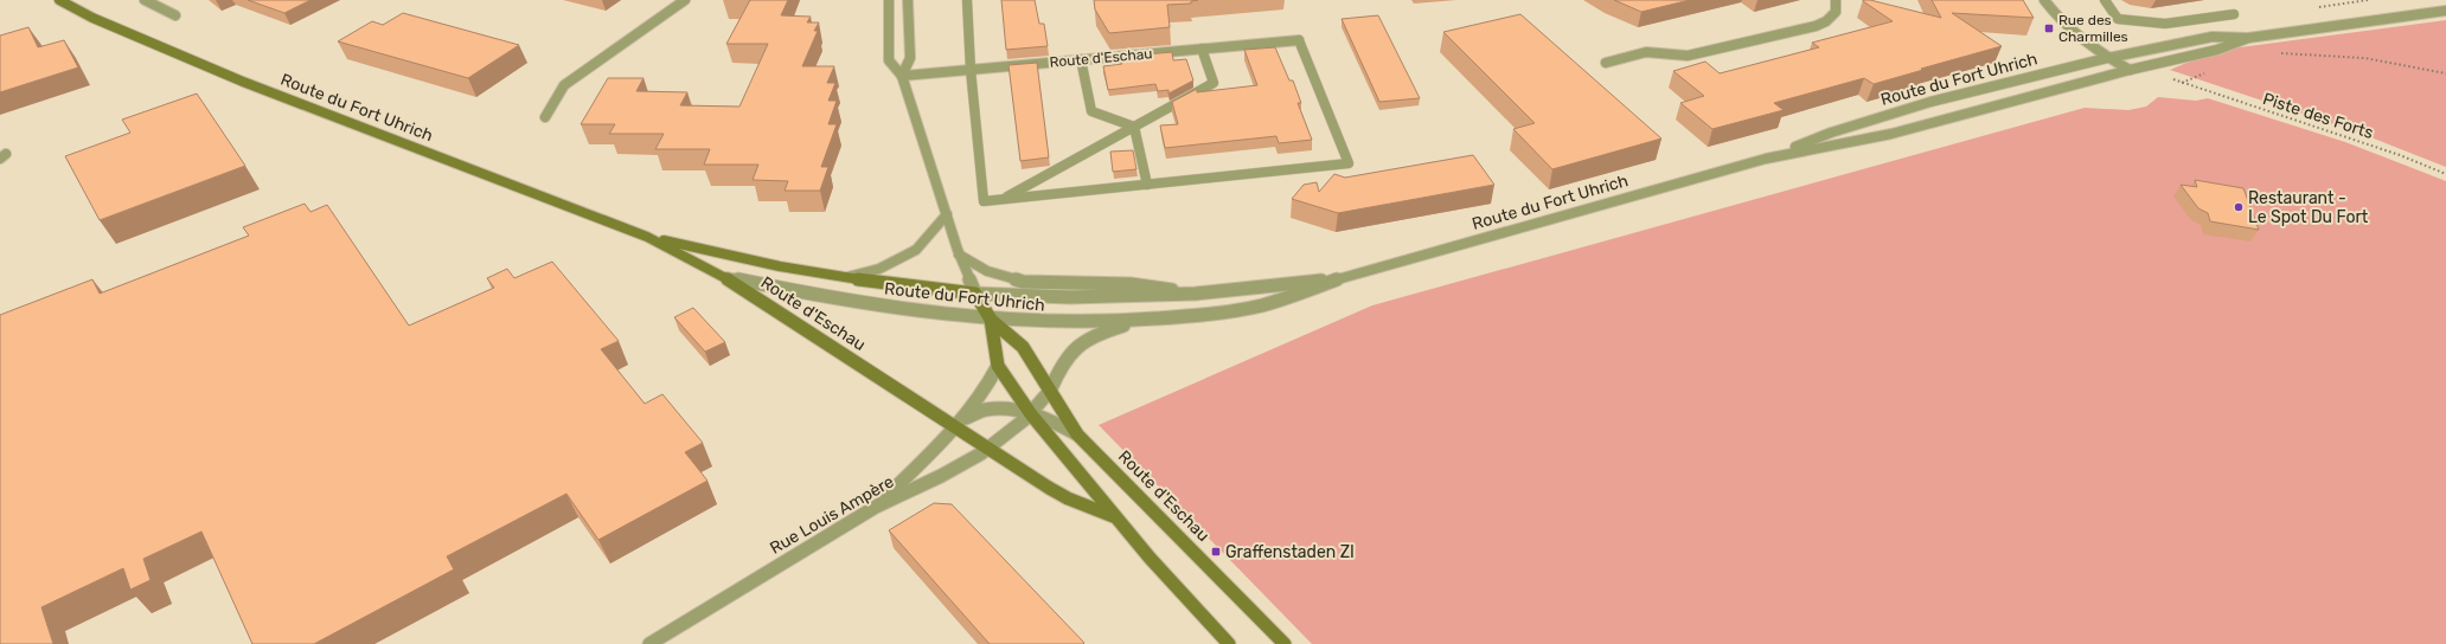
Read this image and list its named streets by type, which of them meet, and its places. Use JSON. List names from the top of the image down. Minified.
{"streets":{"main road":["Route d'Eschau","Route du Fort Uhrich"],"street":["Rue Louis Ampère"],"path":["Piste des Forts"]},"crossings":[["Route d'Eschau","Route du Fort Uhrich"],["Route d'Eschau","Rue Louis Ampère"]],"places":{"transit":["Rue des Charmilles","Graffenstaden ZI"],"other":["Restaurant - Le Spot Du Fort"]}}
